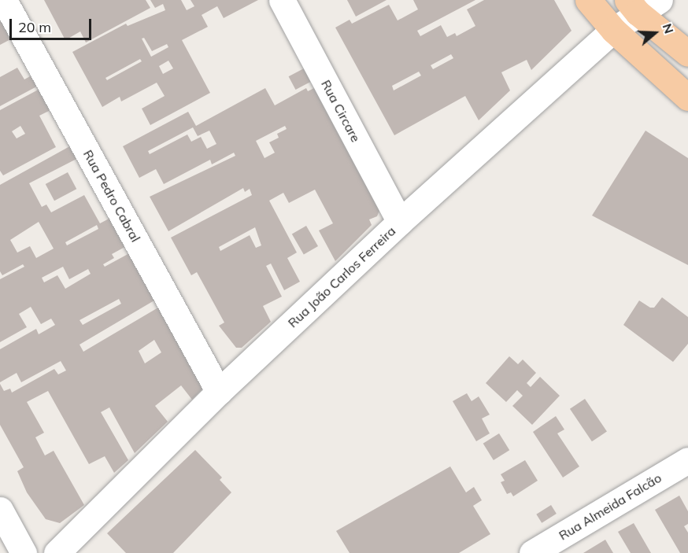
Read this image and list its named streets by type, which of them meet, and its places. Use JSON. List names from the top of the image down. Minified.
{"streets":{"street":["Rua Circare","Rua Pedro Cabral","Rua João Carlos Ferreira","Rua Almeida Falcão"]},"crossings":[["Rua Circare","Rua João Carlos Ferreira"],["Rua Pedro Cabral","Rua João Carlos Ferreira"]],"scale_bar":"20 m","north":"right"}
